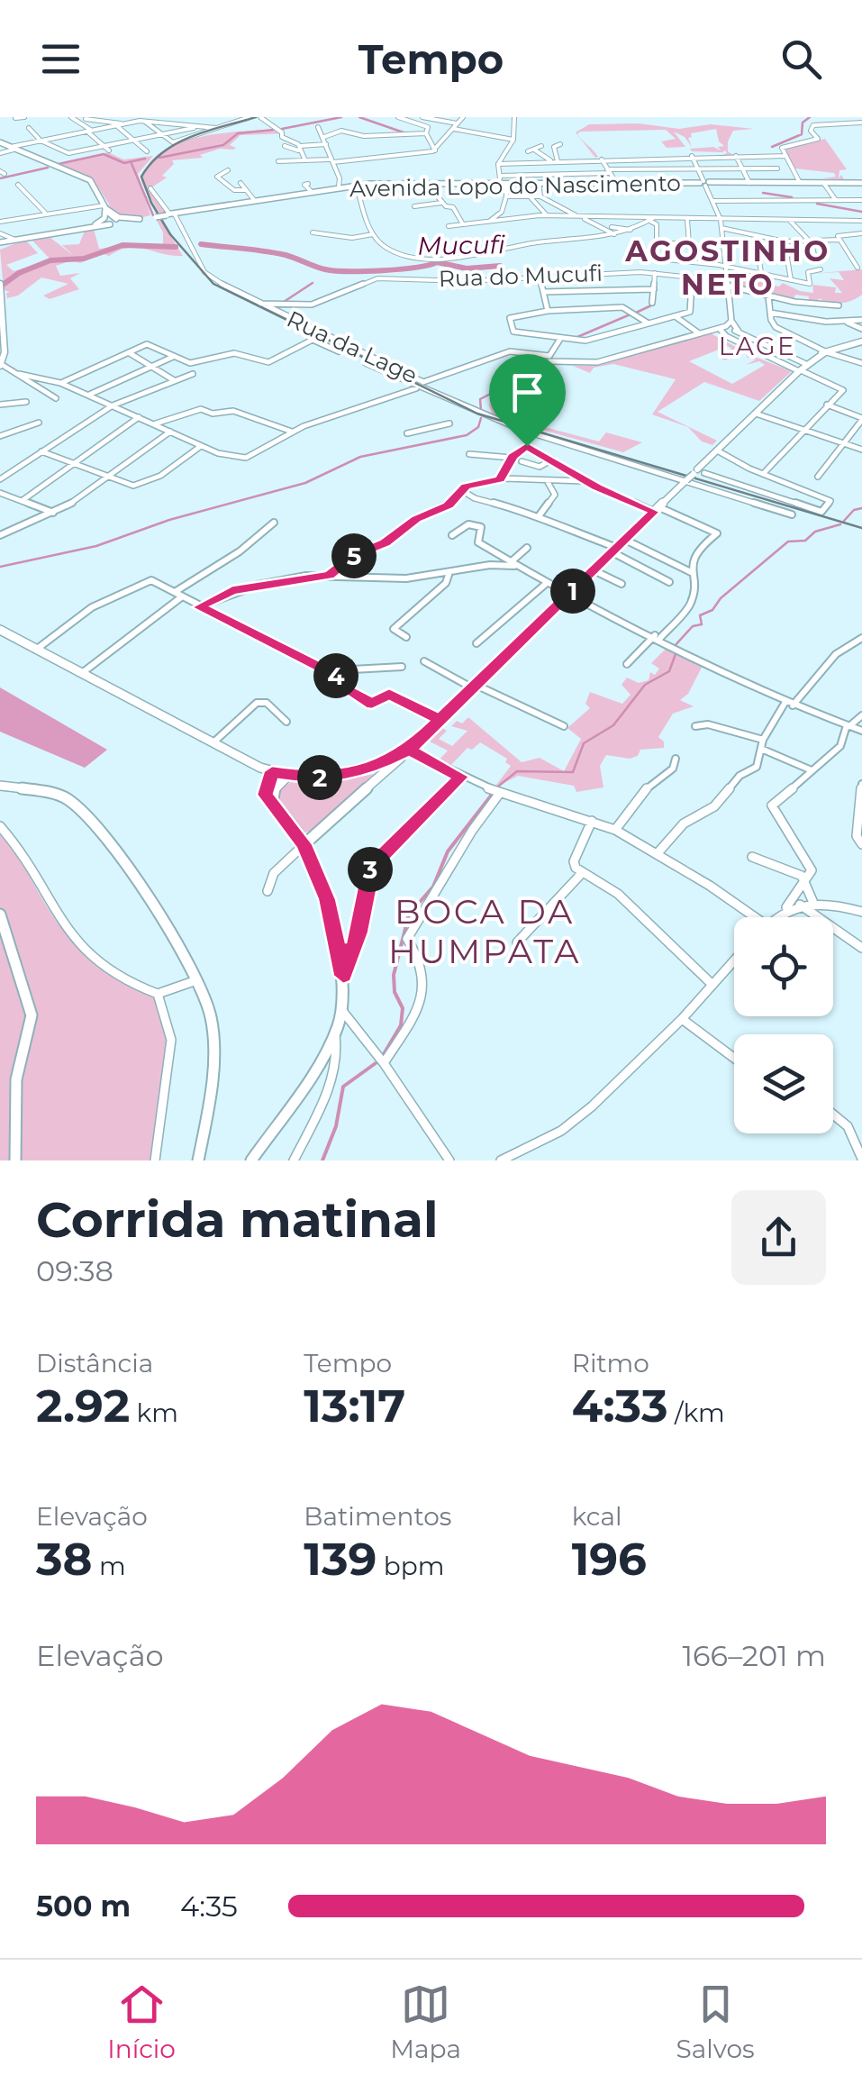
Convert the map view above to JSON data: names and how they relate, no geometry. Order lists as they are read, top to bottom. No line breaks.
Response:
{"streets":{"main road":["Avenida Lopo do Nascimento"],"street":["Rua do Mucufi","Rua da Lage"]},"crossings":[["Avenida Lopo do Nascimento","Rua da Lage"],["Rua do Mucufi","Rua da Lage"]],"districts":["AGOSTINHO NETO","LAGE","BOCA DA HUMPATA"],"water":["Mucufi"],"page":{"header":"Tempo","pins":["5","1","4","2","3"],"heading":["Corrida matinal","09:38"],"stats":[["Distância","2.92 km"],["Tempo","13:17"],["Ritmo","4:33 /km"],["Elevação","38 m"],["Batimentos","139 bpm"],["kcal","196"]],"chart":["Elevação","166–201 m"],"list":[{"name":"500 m","note":"4:35"}],"tabs":["Início","Mapa","Salvos"]}}
